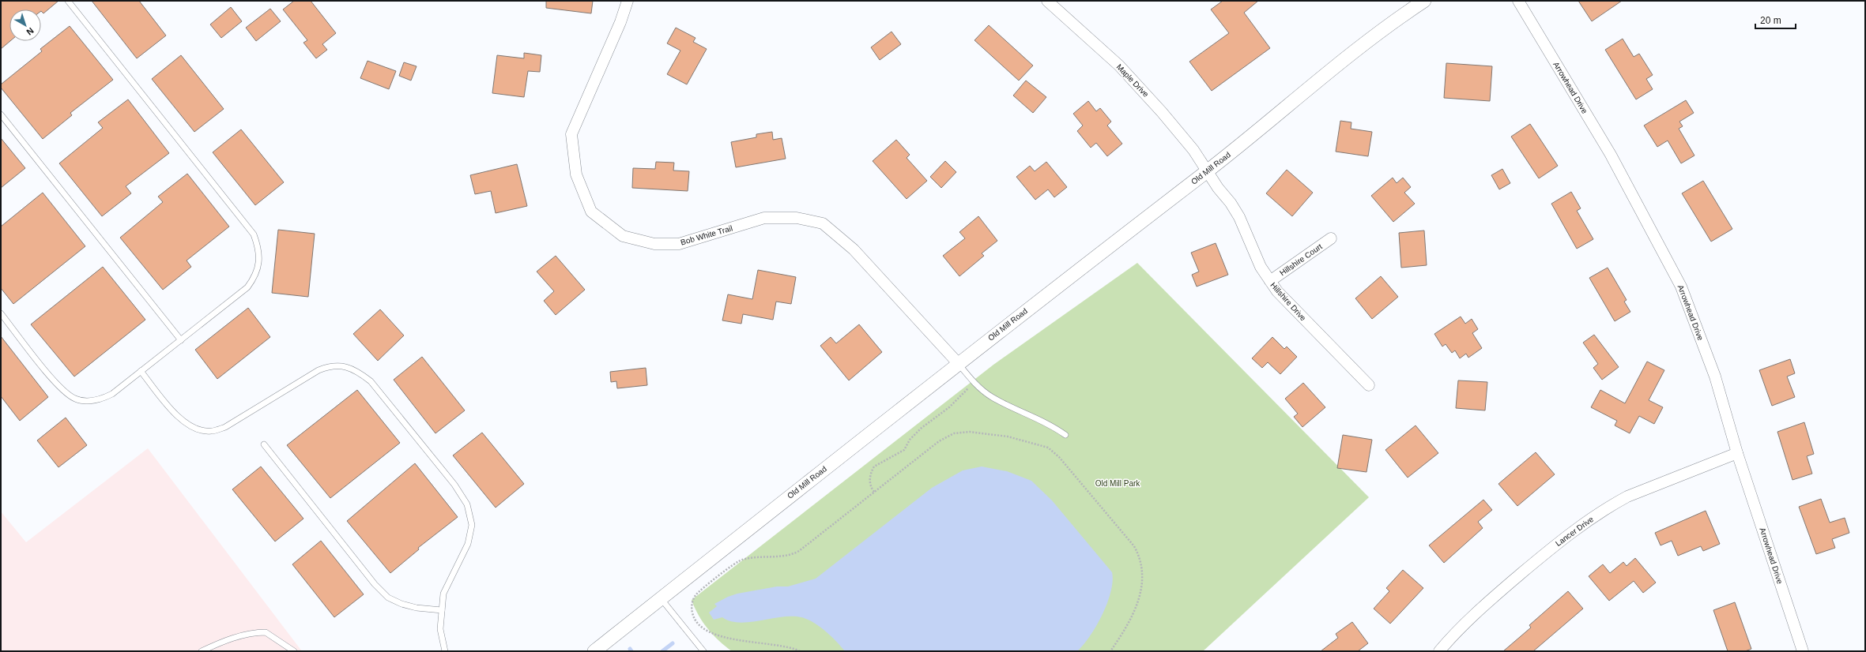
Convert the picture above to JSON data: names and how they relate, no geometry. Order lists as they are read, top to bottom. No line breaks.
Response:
{"streets":{"street":["Maple Drive","Arrowhead Drive","Old Mill Road","Bob White Trail","Hillshire Court","Hillshire Drive","Lancer Drive"]},"crossings":[["Maple Drive","Old Mill Road"],["Maple Drive","Hillshire Drive"],["Arrowhead Drive","Lancer Drive"],["Old Mill Road","Bob White Trail"],["Old Mill Road","Hillshire Drive"],["Hillshire Court","Hillshire Drive"]],"parks":["Old Mill Park"],"scale_bar":"20 m","north":"bottom right"}
